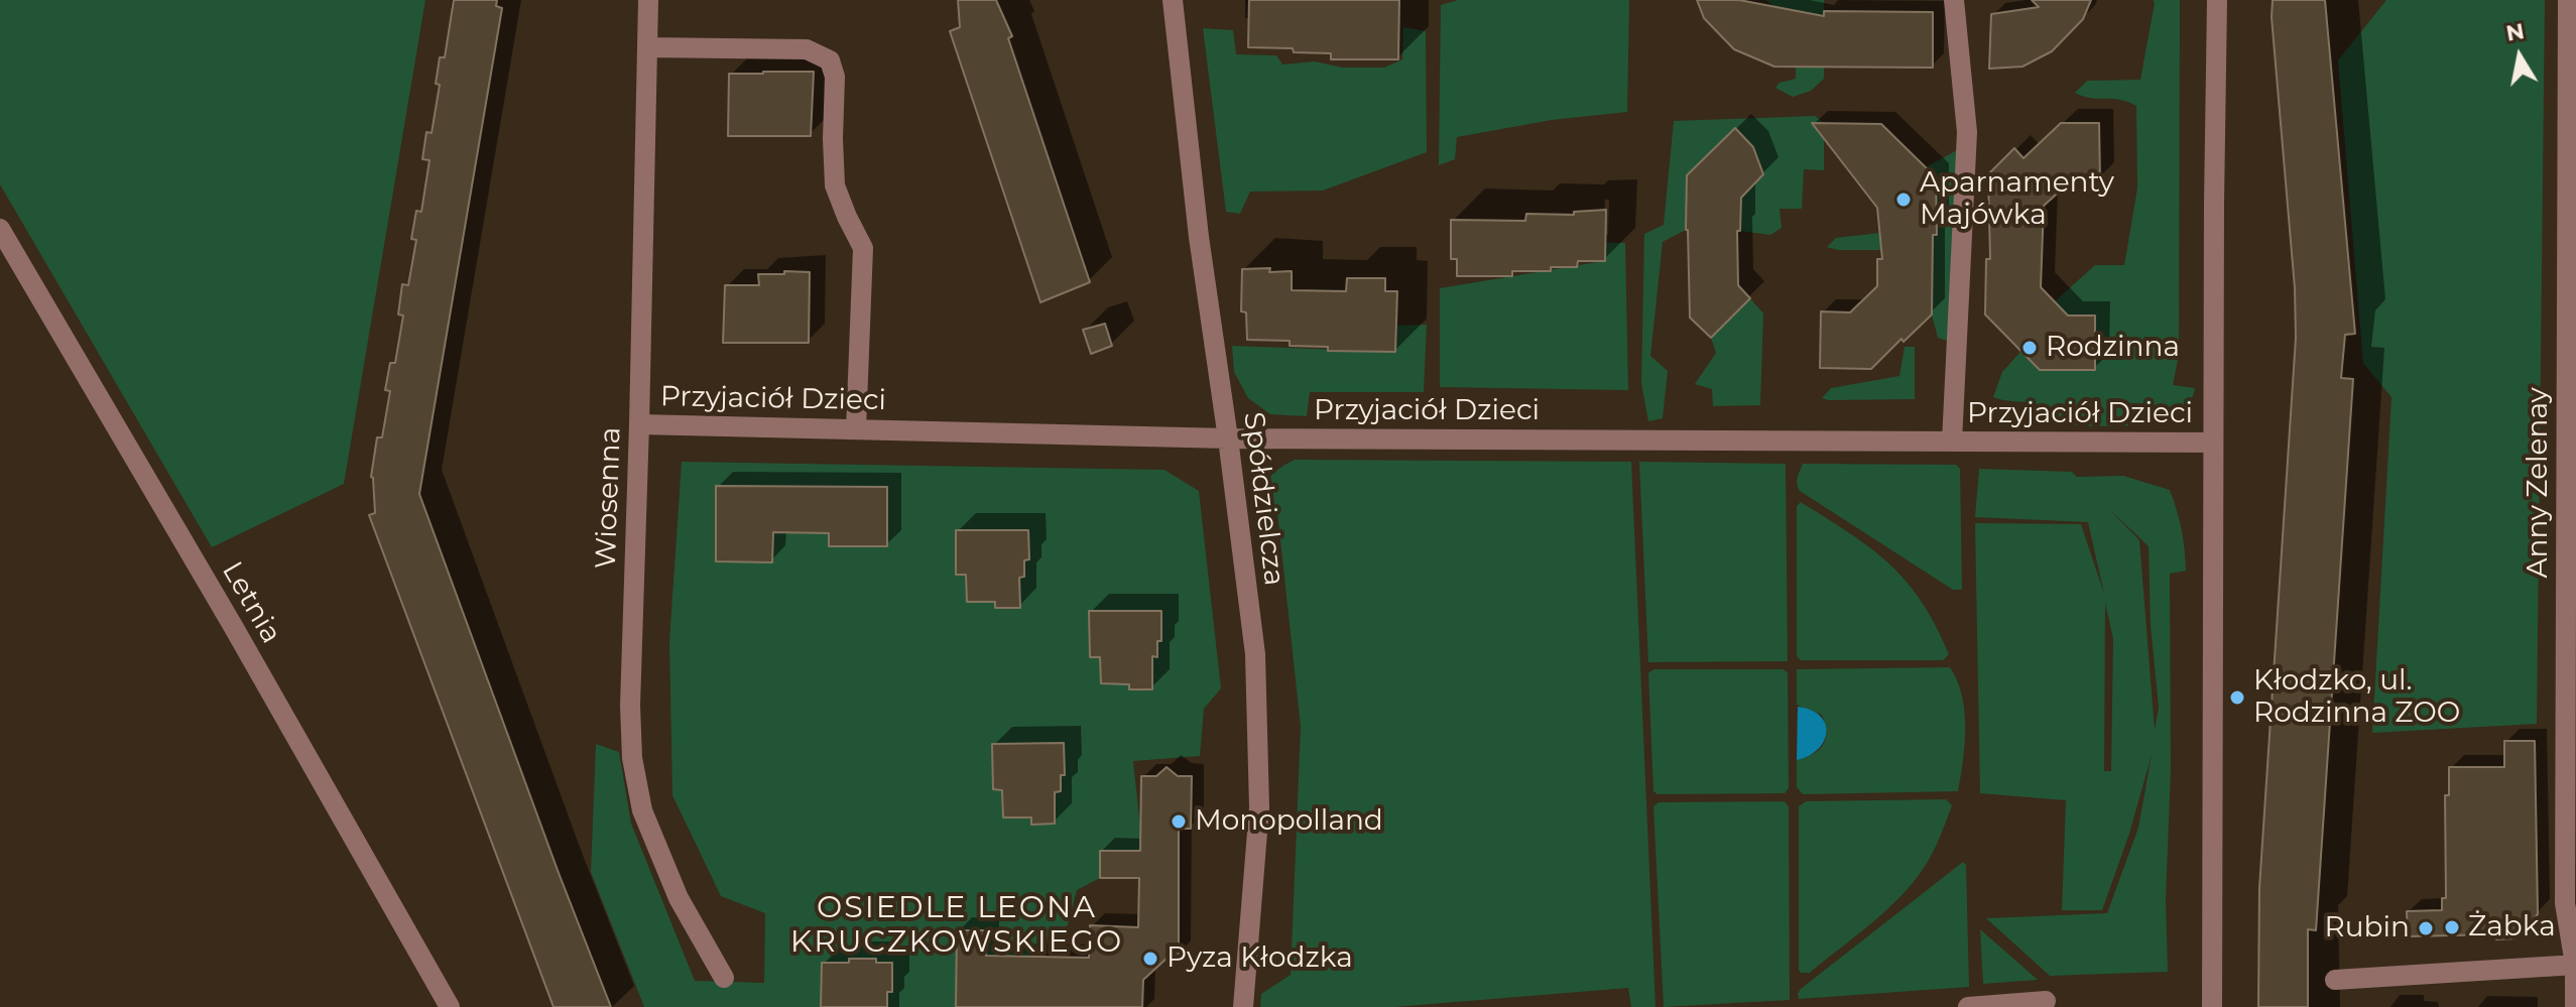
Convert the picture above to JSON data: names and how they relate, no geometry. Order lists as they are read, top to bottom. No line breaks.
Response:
{"streets":{"street":["Przyjaciół Dzieci","Anny Zelenay","Wiosenna","Spółdzielcza","Letnia"]},"crossings":[["Przyjaciół Dzieci","Wiosenna"],["Przyjaciół Dzieci","Spółdzielcza"]],"districts":["OSIEDLE LEONA KRUCZKOWSKIEGO"],"places":["Aparnamenty Majówka","Rodzinna","Kłodzko, ul. Rodzinna ZOO","Monopolland","Żabka","Rubin","Pyza Kłodzka"],"north":"top"}
